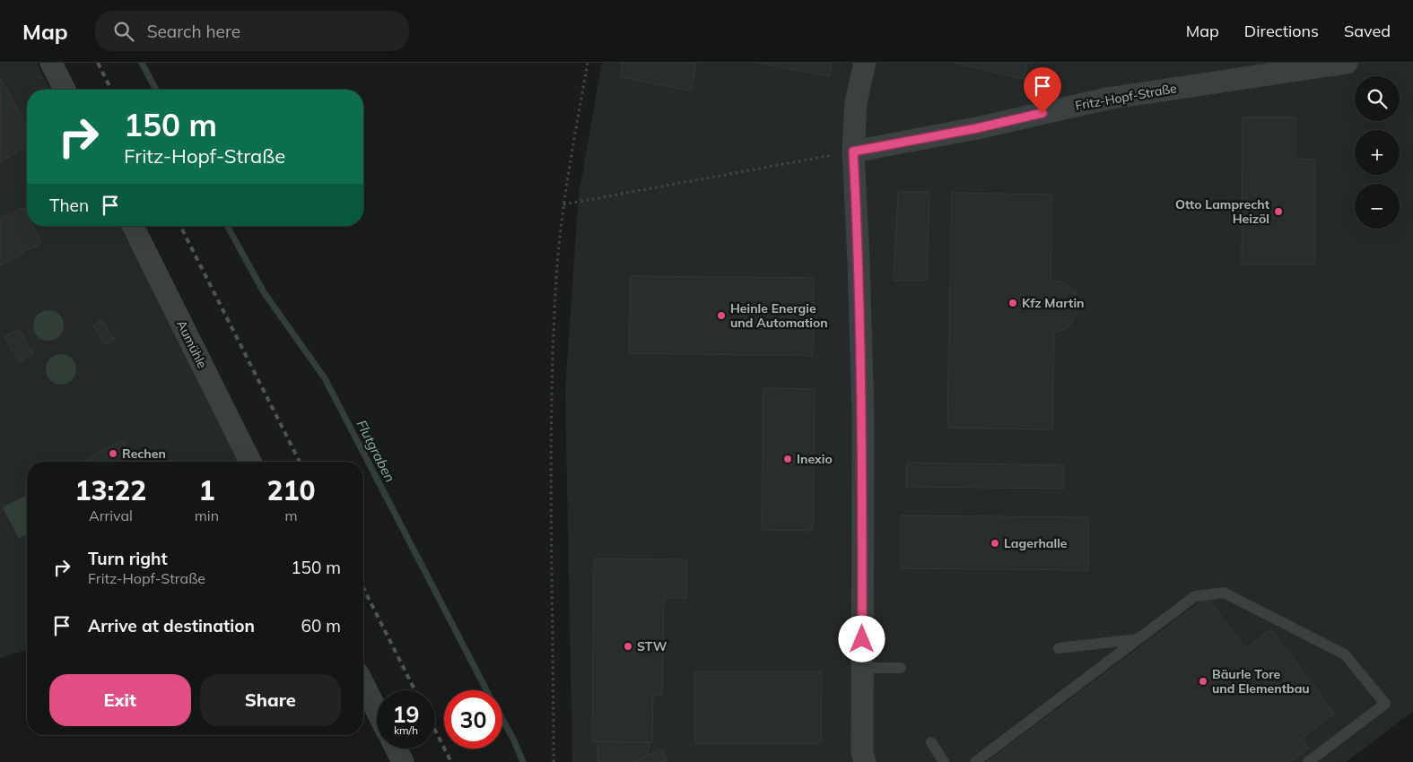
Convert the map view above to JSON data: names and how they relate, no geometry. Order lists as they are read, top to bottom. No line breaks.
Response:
{"streets":{"street":["Fritz-Hopf-Straße","Aumühle"]},"water":["Flutgraben"],"places":["Otto Lamprecht Heizöl","Kfz Martin","Heinle Energie und Automation","Rechen","Inexio","Lagerhalle","STW","Bäurle Tore und Elementbau"],"page":{"header":"Map","search":"Search here","nav":["Map","Directions","Saved"],"map_buttons":["+","−"],"turn":["150 m","Fritz-Hopf-Straße"],"then":"Then","eta":["13:22","Arrival","1","min","210","m"],"list":[{"name":"Turn right","note":"Fritz-Hopf-Straße","value":"150 m"},{"name":"Arrive at destination","value":"60 m"}],"buttons":["Exit","Share"],"speed":"19 km/h","limit":"30"}}
